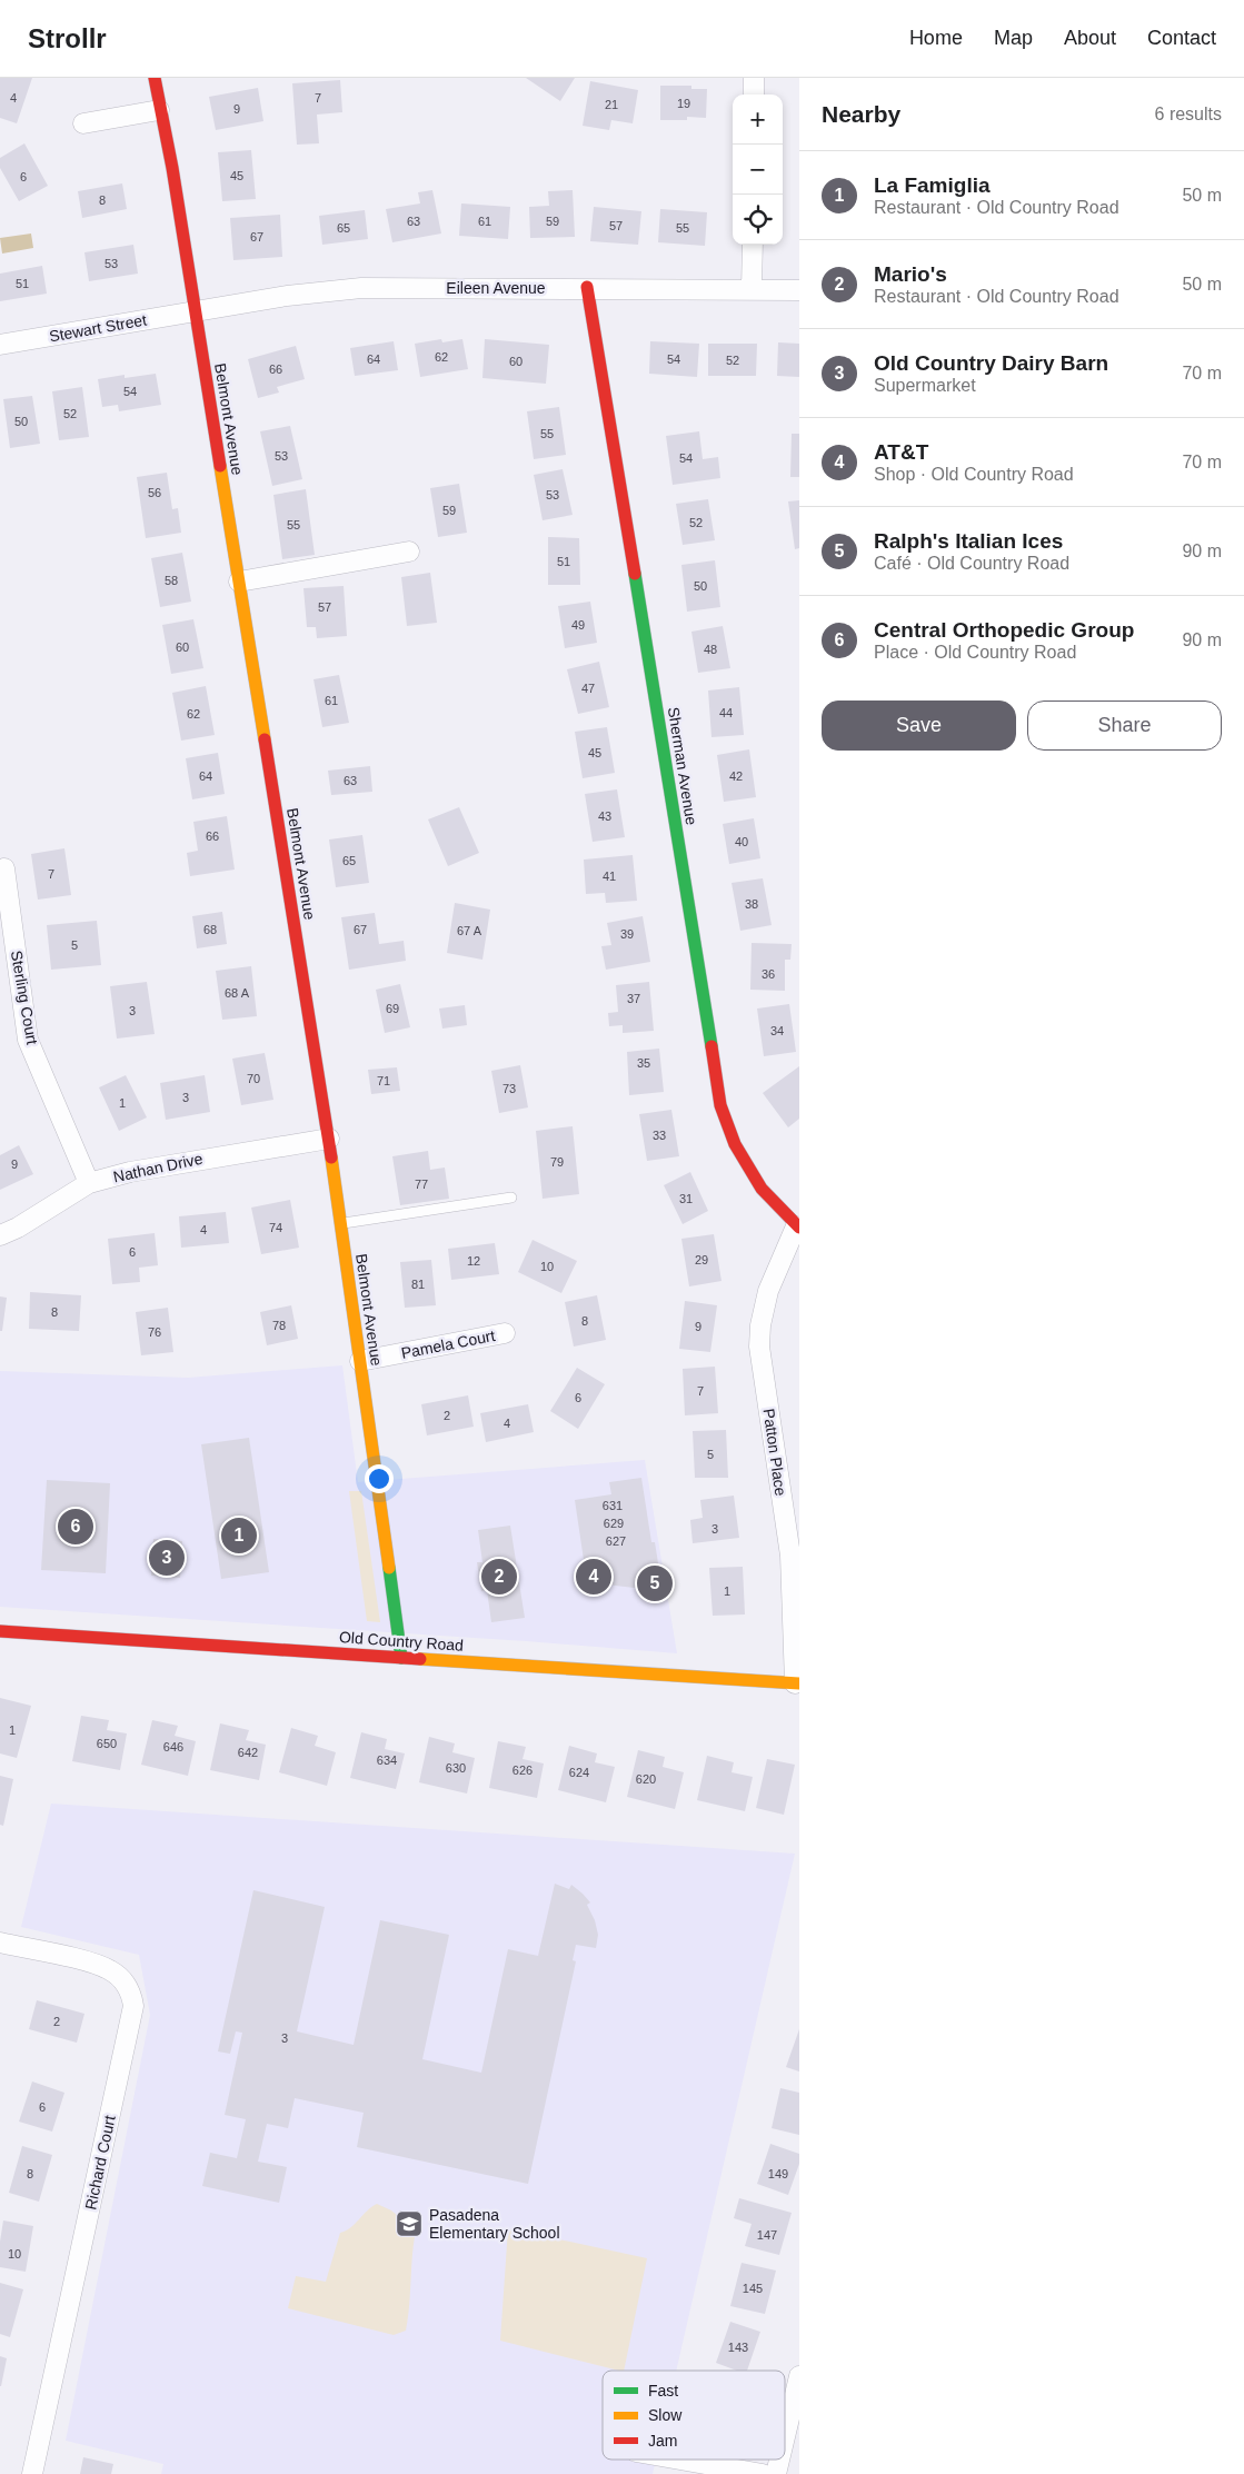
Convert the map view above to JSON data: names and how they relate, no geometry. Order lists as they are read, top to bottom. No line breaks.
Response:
{"streets":{"street":["Eileen Avenue","Stewart Street","Belmont Avenue","Sherman Avenue","Sterling Court","Nathan Drive","Pamela Court","Patton Place","Old Country Road","Richard Court"]},"crossings":[["Eileen Avenue","Stewart Street"],["Eileen Avenue","Belmont Avenue"],["Eileen Avenue","Sherman Avenue"],["Stewart Street","Belmont Avenue"],["Belmont Avenue","Nathan Drive"],["Belmont Avenue","Pamela Court"],["Belmont Avenue","Old Country Road"],["Sherman Avenue","Patton Place"],["Sterling Court","Nathan Drive"],["Patton Place","Old Country Road"]],"places":{"school or university":["Pasadena Elementary School"]},"house_numbers":["4","7","19","21","9","45","6","8","63","61","59","57","65","55","67","53","51","62","64","54","52","60","66","54","52","50","55","53","54","56","53","59","52","55","51","58","50","57","49","60","48","47","61","44","62","45","64","42","63","43","66","40","65","7","41","38","68","67","67 A","39","5","36","68 A","37","69","3","34","35","70","71","73","3","1","33","79","9","77","31","74","4","6","29","12","10","81","8","8","78","9","76","7","6","2","4","5","631","629","3","627","1","1","650","646","642","634","630","626","624","620","2","3","6","8","149","147","10","145","143"],"legend":["Fast","Slow","Jam"],"page":{"header":"Strollr","nav":["Home","Map","About","Contact"],"heading":["Nearby","6 results"],"map_buttons":["+","−"],"list":[{"mark":"1","name":"La Famiglia","note":"Restaurant · Old Country Road","value":"50 m"},{"mark":"2","name":"Mario's","note":"Restaurant · Old Country Road","value":"50 m"},{"mark":"3","name":"Old Country Dairy Barn","note":"Supermarket","value":"70 m"},{"mark":"4","name":"AT&T","note":"Shop · Old Country Road","value":"70 m"},{"mark":"5","name":"Ralph's Italian Ices","note":"Café · Old Country Road","value":"90 m"},{"mark":"6","name":"Central Orthopedic Group","note":"Place · Old Country Road","value":"90 m"}],"buttons":["Save","Share"],"pins":["6","1","3","2","4","5"]}}
